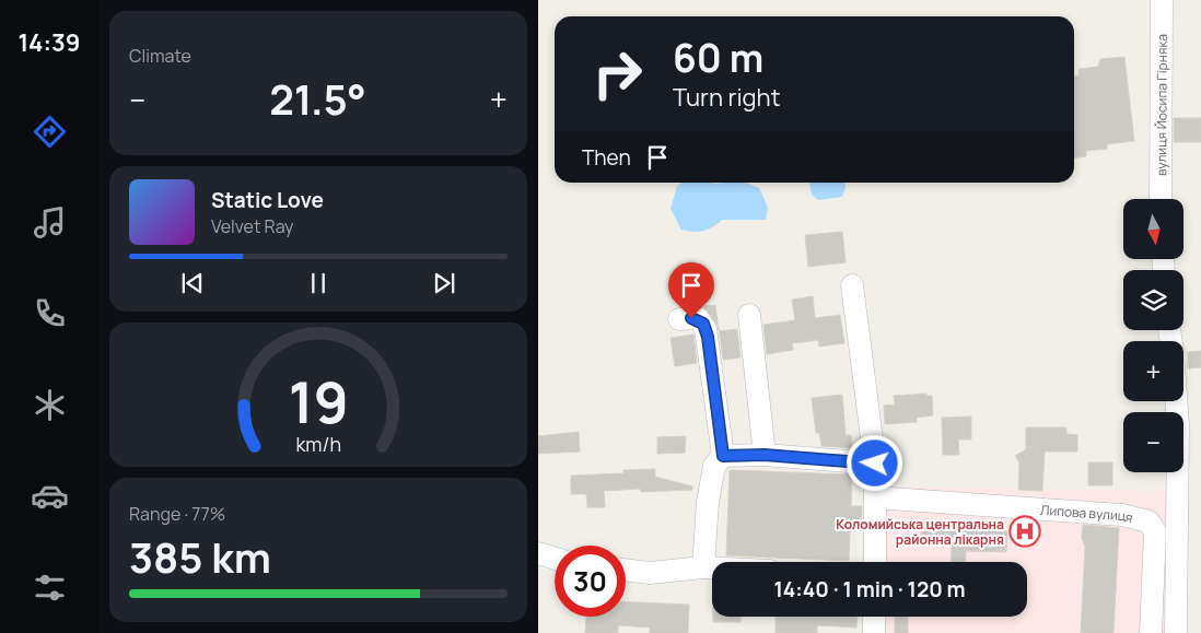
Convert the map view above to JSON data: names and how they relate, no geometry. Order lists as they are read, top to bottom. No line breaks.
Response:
{"streets":{"street":["вулиця Йосипа Гірняка","Липова вулиця"]},"places":{"hospital":["Коломийська центральна районна лікарня"]},"north":"bottom","page":{"tabs":"14:39","tile":["Climate",["Range · 77%","385 km"]],"turn":["60 m","Turn right"],"heat":["−","21.5°","+"],"then":"Then","song":["Static Love","Velvet Ray"],"map_buttons":["+","−"],"limit":"30","trip":"14:40 · 1 min · 120 m","gauge":["19","km/h"]}}
